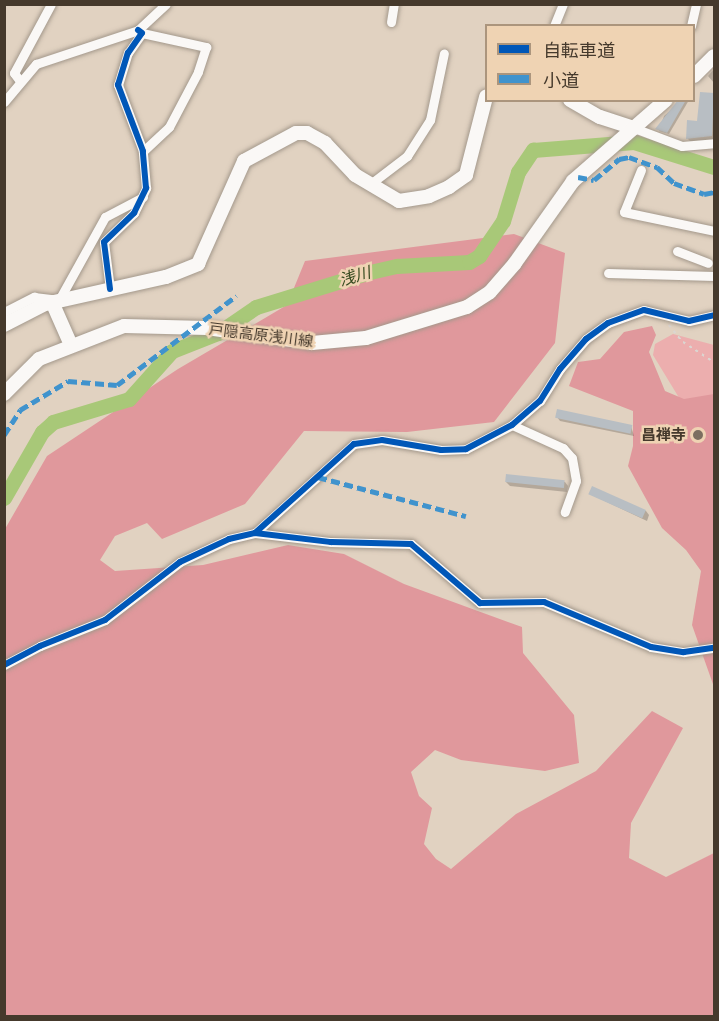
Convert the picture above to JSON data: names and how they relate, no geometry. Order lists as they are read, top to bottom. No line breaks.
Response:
{"streets":{"main road":["戸隠高原浅川線"]},"water":["浅川"],"places":["昌禅寺"],"legend":["自転車道","小道"]}
